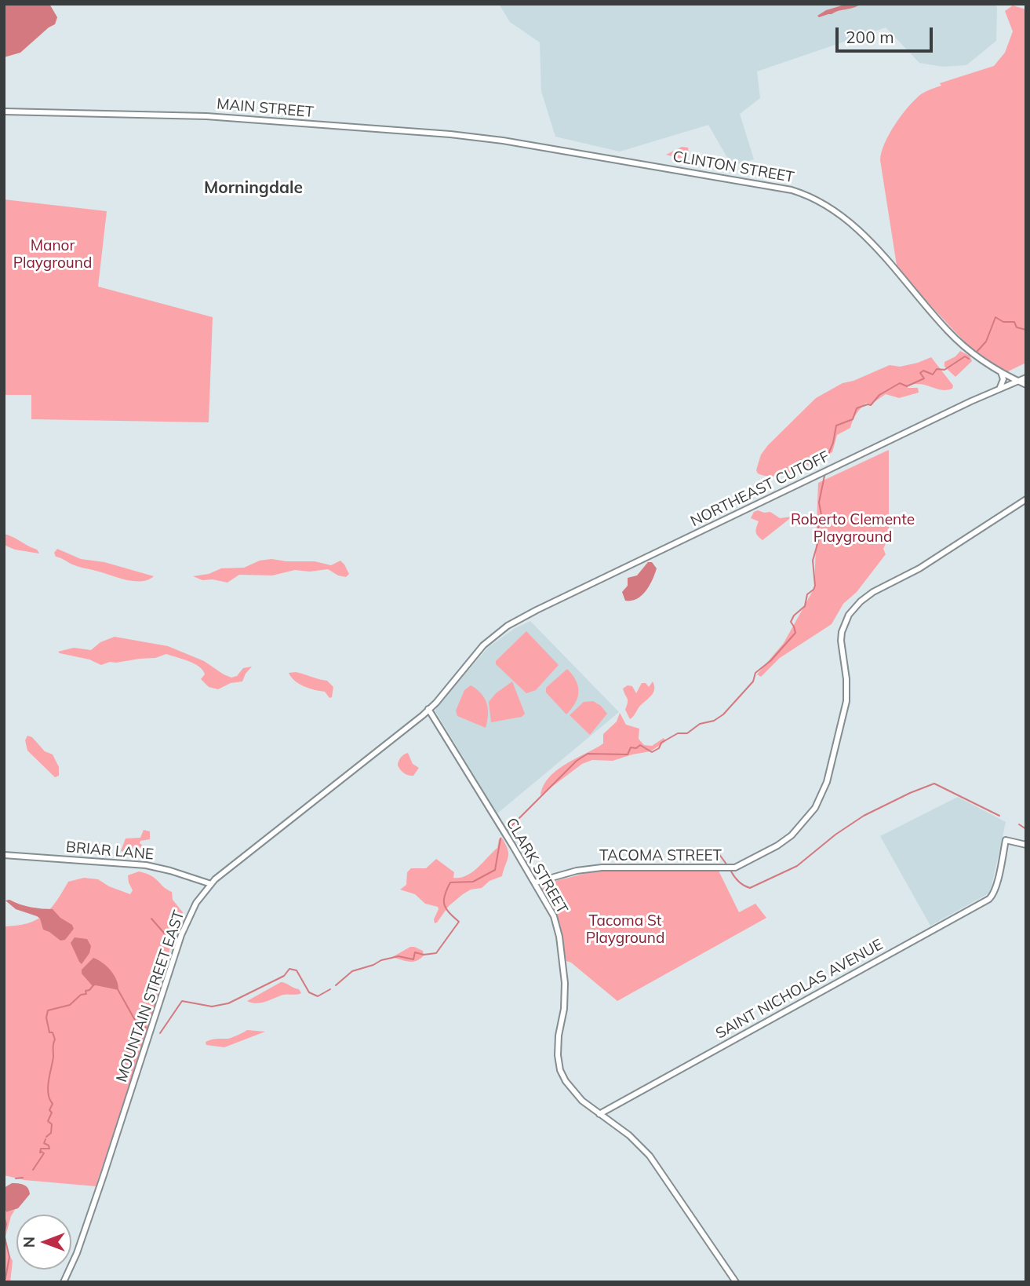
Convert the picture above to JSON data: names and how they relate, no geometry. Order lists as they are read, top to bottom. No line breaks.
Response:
{"streets":{"main road":["MAIN STREET","CLINTON STREET","NORTHEAST CUTOFF","BRIAR LANE","TACOMA STREET","CLARK STREET","SAINT NICHOLAS AVENUE","MOUNTAIN STREET EAST"]},"crossings":[["MAIN STREET","CLINTON STREET"],["CLINTON STREET","NORTHEAST CUTOFF"],["NORTHEAST CUTOFF","MOUNTAIN STREET EAST"],["BRIAR LANE","MOUNTAIN STREET EAST"],["TACOMA STREET","CLARK STREET"],["CLARK STREET","SAINT NICHOLAS AVENUE"],["CLARK STREET","MOUNTAIN STREET EAST"]],"districts":["Morningdale"],"parks":["Manor Playground","Roberto Clemente Playground","Tacoma St Playground"],"scale_bar":"200 m","north":"left"}
